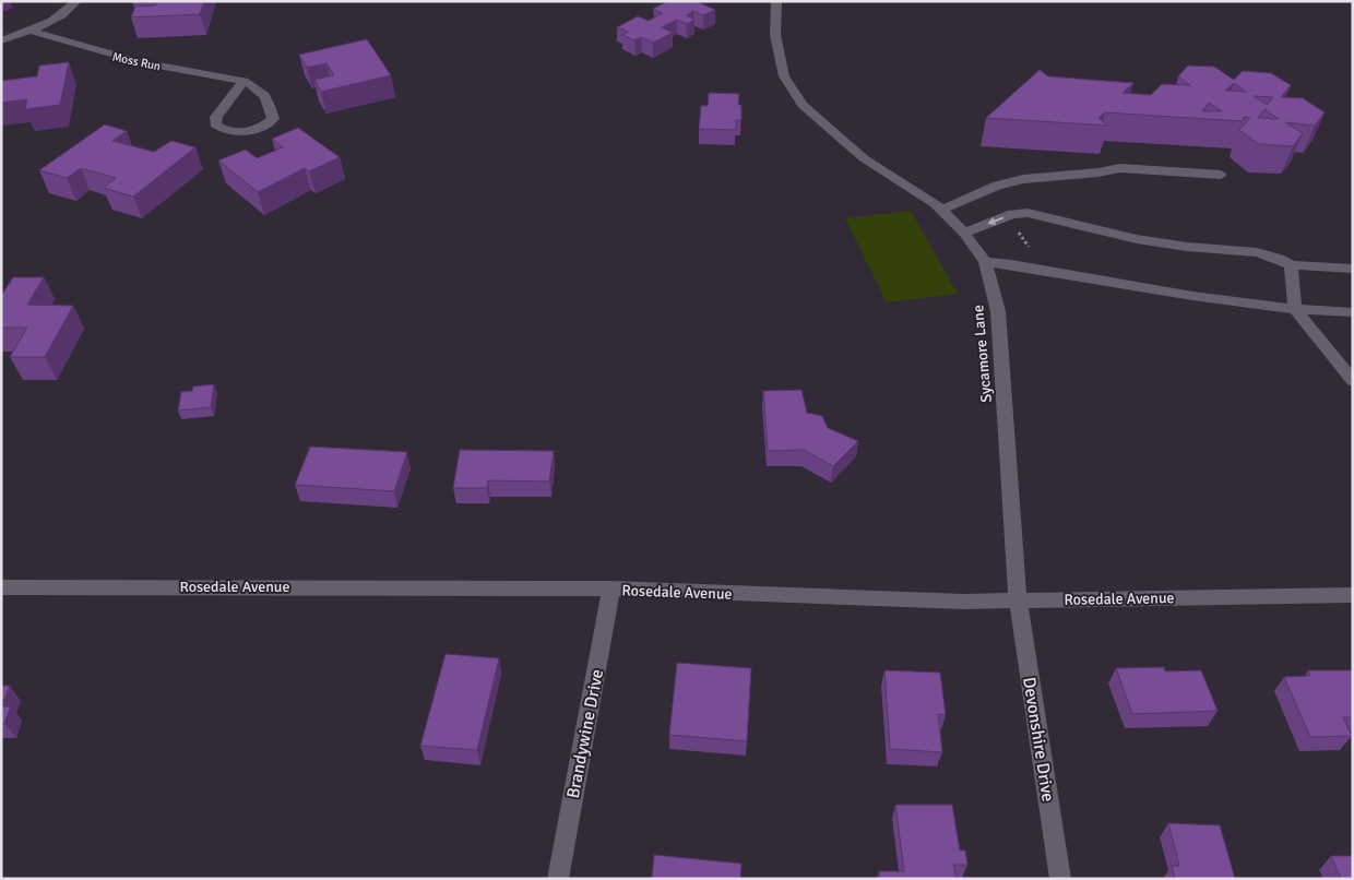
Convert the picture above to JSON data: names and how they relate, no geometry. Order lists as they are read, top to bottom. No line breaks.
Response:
{"streets":{"street":["Moss Run","Sycamore Lane","Rosedale Avenue","Brandywine Drive","Devonshire Drive"]},"crossings":[["Sycamore Lane","Rosedale Avenue"],["Sycamore Lane","Devonshire Drive"],["Rosedale Avenue","Brandywine Drive"],["Rosedale Avenue","Devonshire Drive"]]}
